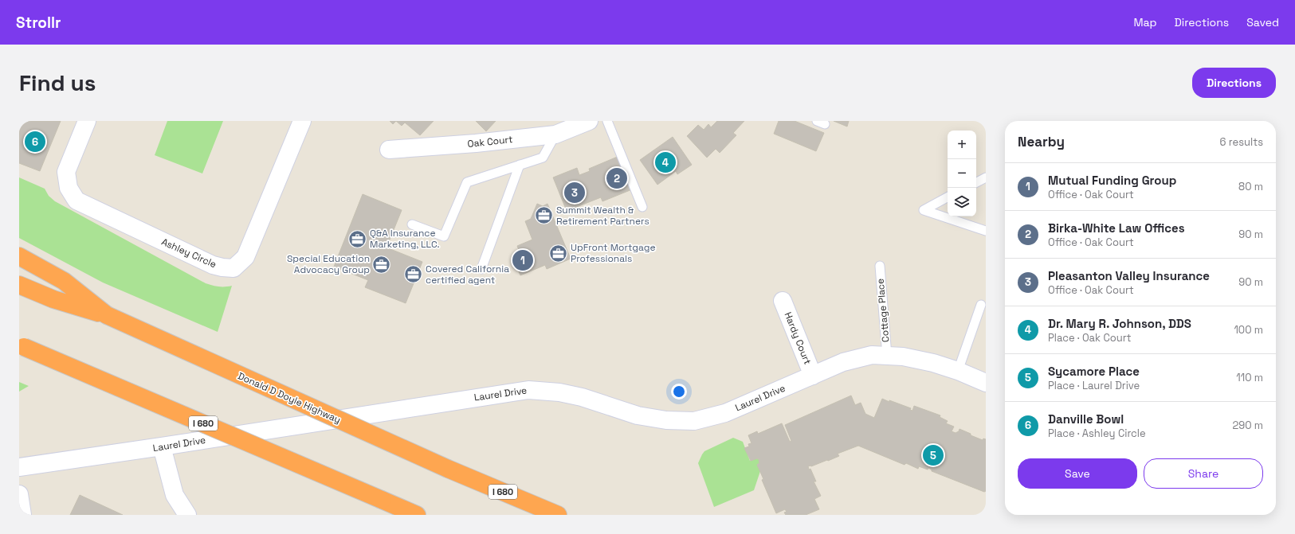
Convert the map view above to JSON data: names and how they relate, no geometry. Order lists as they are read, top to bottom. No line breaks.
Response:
{"streets":{"highway":["Donald D Doyle Highway","I 680"],"street":["Oak Court","Ashley Circle","Hardy Court","Laurel Drive"],"lane":["Cottage Place"]},"crossings":[["Cottage Place","Laurel Drive"],["Hardy Court","Laurel Drive"]],"places":{"office":["Summit Wealth & Retirement Partners","Q&A Insurance Marketing, LLC.","UpFront Mortgage Professionals","Special Education Advocacy Group","Covered California certified agent"]},"page":{"header":"Strollr","nav":["Map","Directions","Saved"],"buttons":["Directions",["Save","Share"]],"title":"Find us","heading":["Nearby","6 results"],"pins":["6","4","2","3","1","5"],"map_buttons":["+","−"],"list":[{"mark":"1","name":"Mutual Funding Group","note":"Office · Oak Court","value":"80 m"},{"mark":"2","name":"Birka-White Law Offices","note":"Office · Oak Court","value":"90 m"},{"mark":"3","name":"Pleasanton Valley Insurance","note":"Office · Oak Court","value":"90 m"},{"mark":"4","name":"Dr. Mary R. Johnson, DDS","note":"Place · Oak Court","value":"100 m"},{"mark":"5","name":"Sycamore Place","note":"Place · Laurel Drive","value":"110 m"},{"mark":"6","name":"Danville Bowl","note":"Place · Ashley Circle","value":"290 m"}]}}
